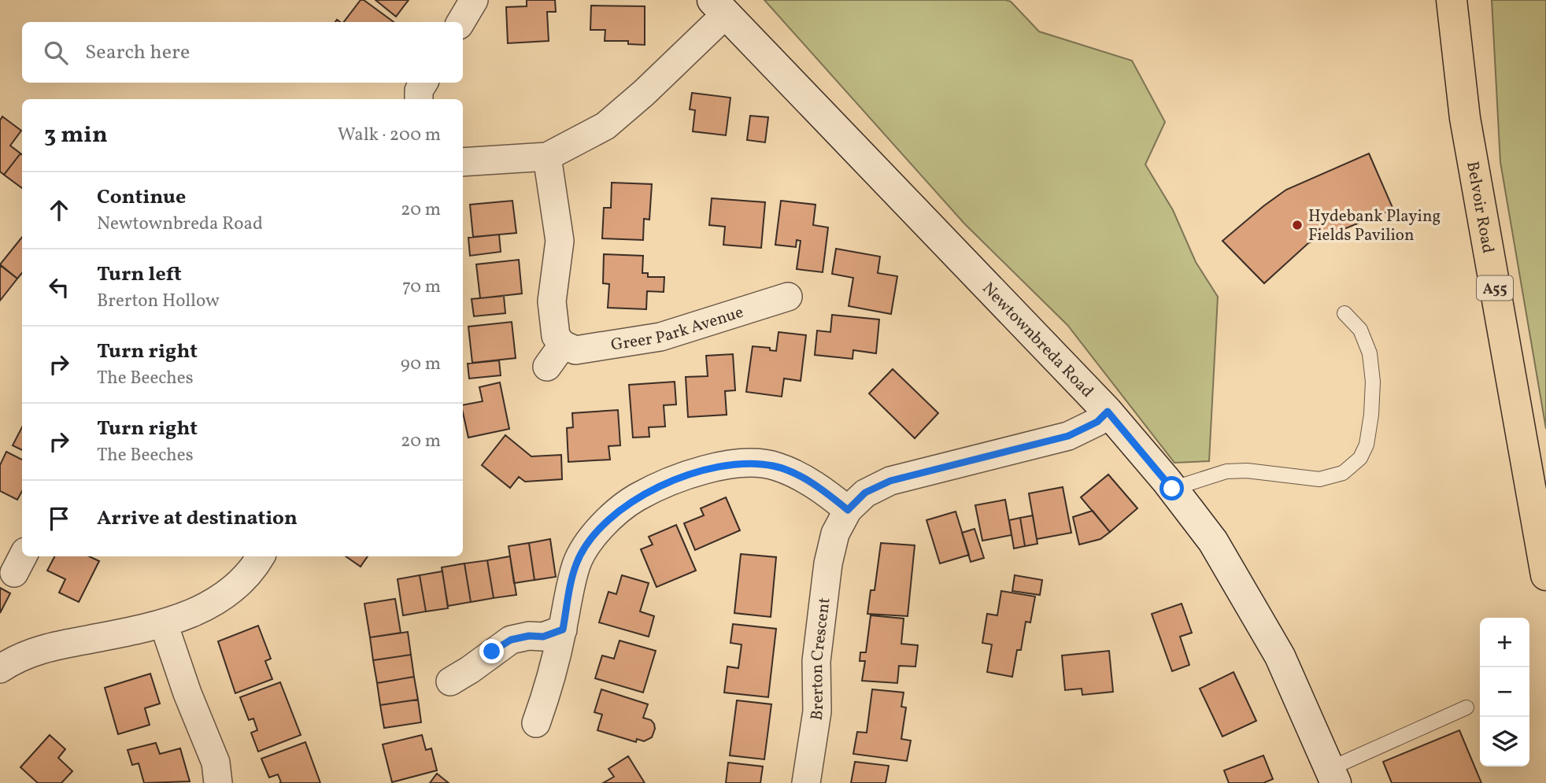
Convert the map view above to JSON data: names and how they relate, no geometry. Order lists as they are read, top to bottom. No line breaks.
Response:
{"streets":{"highway":["Belvoir Road","A55"],"street":["Greer Park Avenue","Newtownbreda Road","Brerton Crescent"]},"places":["Hydebank Playing Fields Pavilion"],"page":{"search":"Search here","heading":["3 min","Walk · 200 m"],"list":[["Continue","Newtownbreda Road","20 m"],["Turn left","Brerton Hollow","70 m"],["Turn right","The Beeches","90 m"],["Turn right","The Beeches","20 m"],"Arrive at destination"],"map_buttons":["+","−"]}}
